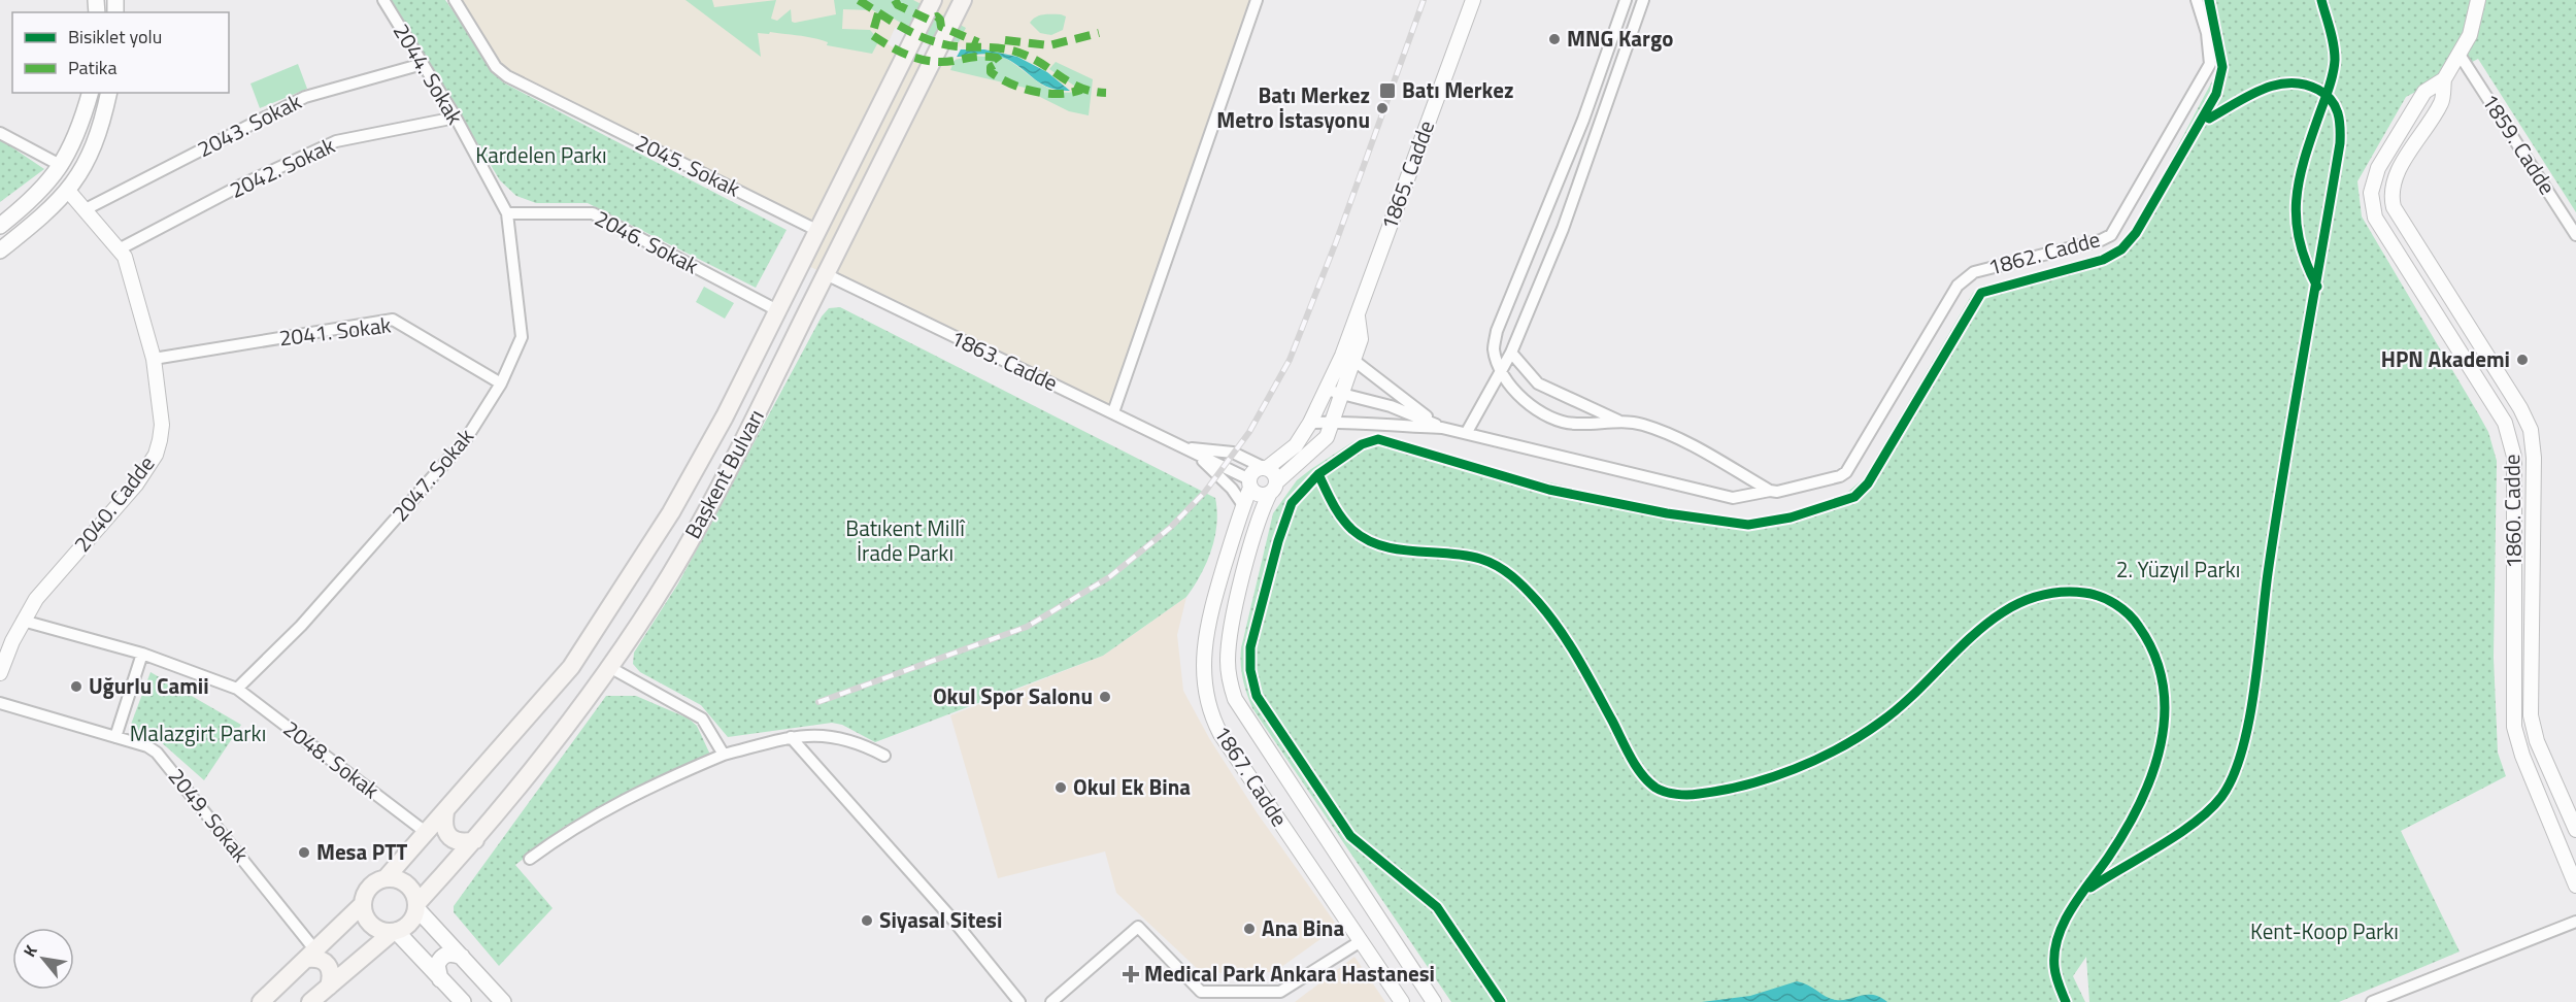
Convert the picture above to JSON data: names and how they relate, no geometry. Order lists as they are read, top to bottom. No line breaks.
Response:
{"streets":{"main road":["Başkent Bulvarı"],"street":["2044. Sokak","2043. Sokak","1859. Cadde","2045. Sokak","2042. Sokak","1865. Cadde","2046. Sokak","1862. Cadde","2041. Sokak","1863. Cadde","2047. Sokak","2040. Cadde","1860. Cadde","2048. Sokak","1867. Cadde","2049. Sokak"]},"crossings":[["2044. Sokak","2043. Sokak"],["2044. Sokak","2042. Sokak"],["2044. Sokak","2046. Sokak"],["2044. Sokak","2047. Sokak"],["2043. Sokak","2040. Cadde"],["1859. Cadde","1860. Cadde"],["2045. Sokak","Başkent Bulvarı"],["2042. Sokak","2040. Cadde"],["1865. Cadde","1867. Cadde"],["2046. Sokak","Başkent Bulvarı"],["2046. Sokak","2047. Sokak"],["2041. Sokak","2047. Sokak"],["2041. Sokak","2040. Cadde"],["1863. Cadde","Başkent Bulvarı"],["Başkent Bulvarı","2048. Sokak"],["2047. Sokak","2048. Sokak"],["2040. Cadde","2048. Sokak"]],"parks":["Kardelen Parkı","Batıkent Millî İrade Parkı","2. Yüzyıl Parkı","Malazgirt Parkı","Kent-Koop Parkı"],"places":{"other":["MNG Kargo","Batı Merkez Metro İstasyonu","HPN Akademi","Uğurlu Camii","Okul Spor Salonu","Okul Ek Bina","Mesa PTT","Siyasal Sitesi","Ana Bina"],"transit":["Batı Merkez"],"health":["Medical Park Ankara Hastanesi"]},"legend":["Bisiklet yolu","Patika"],"north":"top left"}
